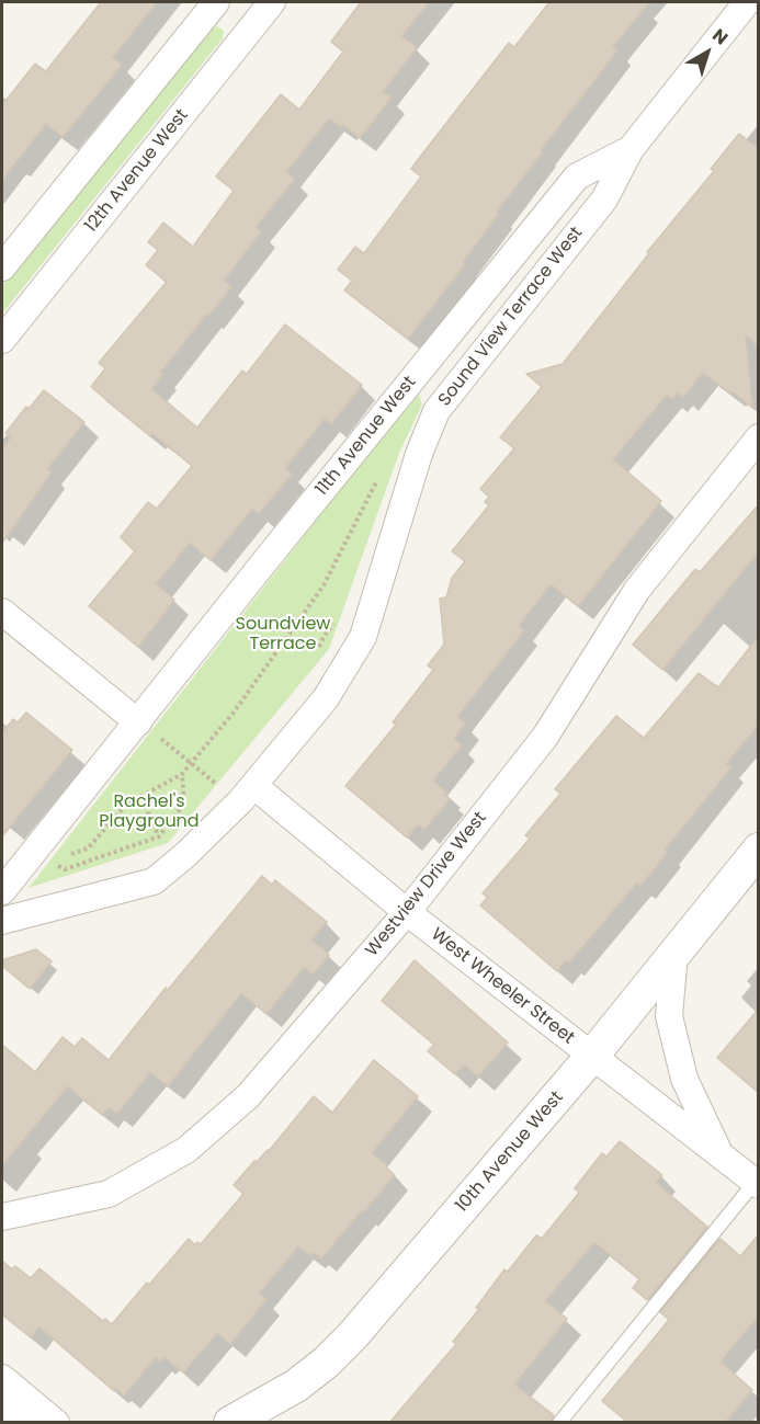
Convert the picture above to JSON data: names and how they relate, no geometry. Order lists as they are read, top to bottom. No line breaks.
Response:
{"streets":{"street":["12th Avenue West","Sound View Terrace West","11th Avenue West","Westview Drive West","West Wheeler Street","10th Avenue West"]},"crossings":[["Sound View Terrace West","11th Avenue West"],["Sound View Terrace West","West Wheeler Street"],["Westview Drive West","West Wheeler Street"],["West Wheeler Street","10th Avenue West"]],"parks":["Soundview Terrace","Rachel's Playground"],"north":"top right"}
